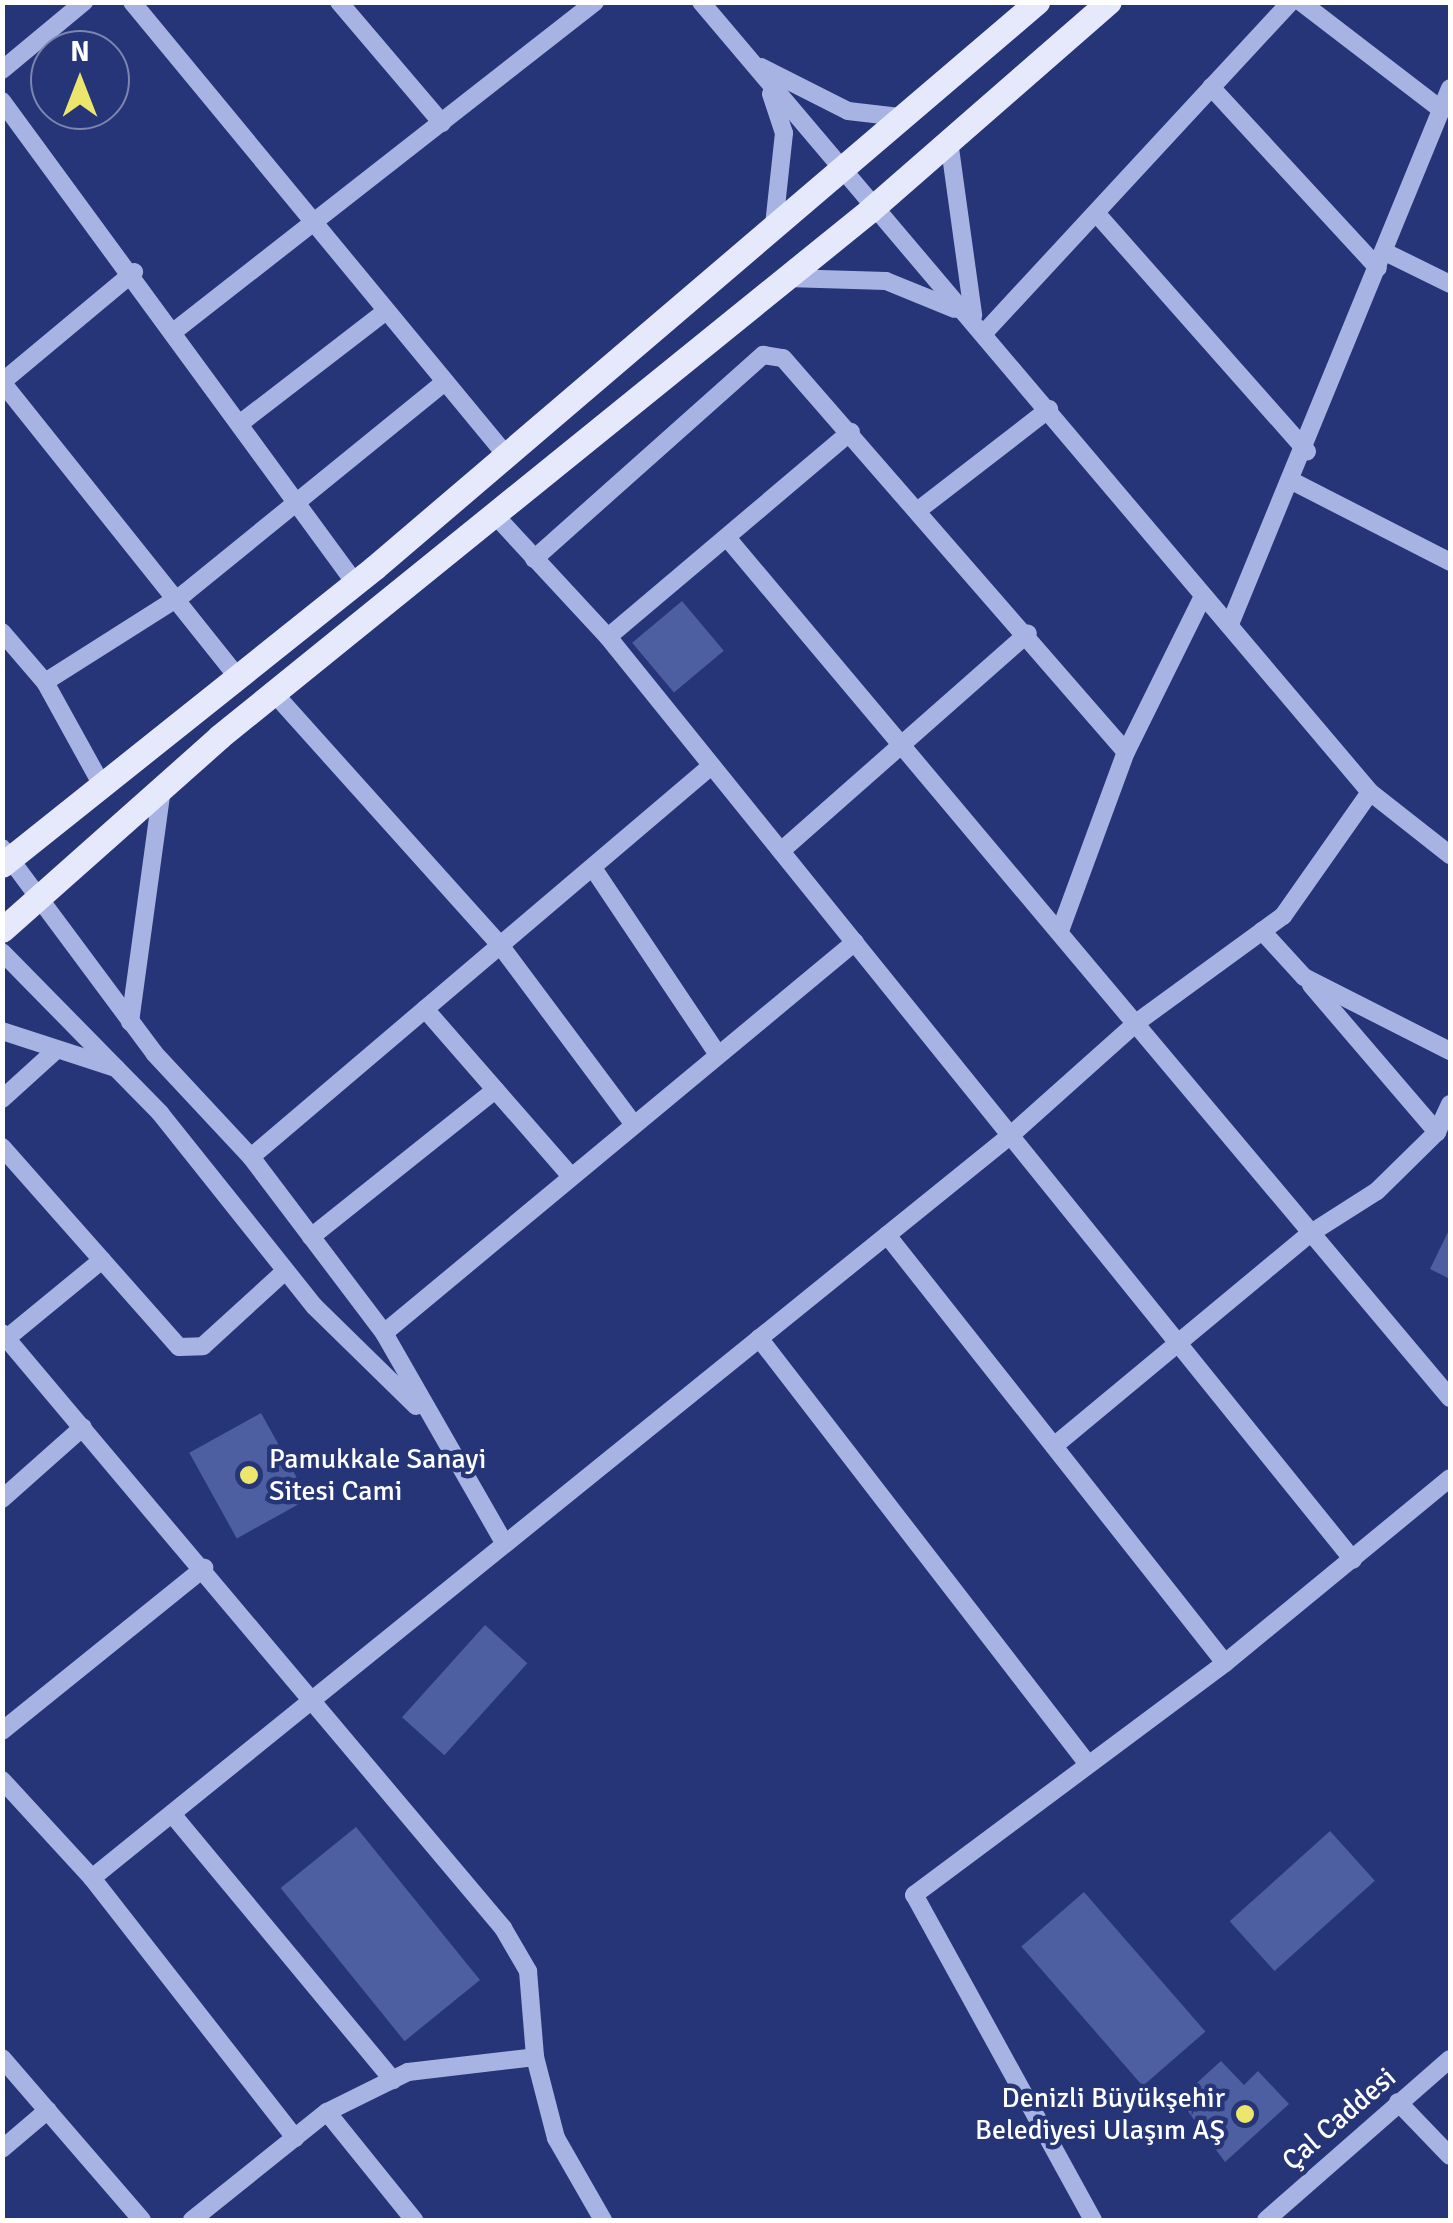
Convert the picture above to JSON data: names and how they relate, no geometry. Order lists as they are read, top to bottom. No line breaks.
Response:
{"streets":{"street":["Çal Caddesi"]},"places":["Pamukkale Sanayi Sitesi Cami","Denizli Büyükşehir Belediyesi Ulaşım AŞ"],"north":"top"}
